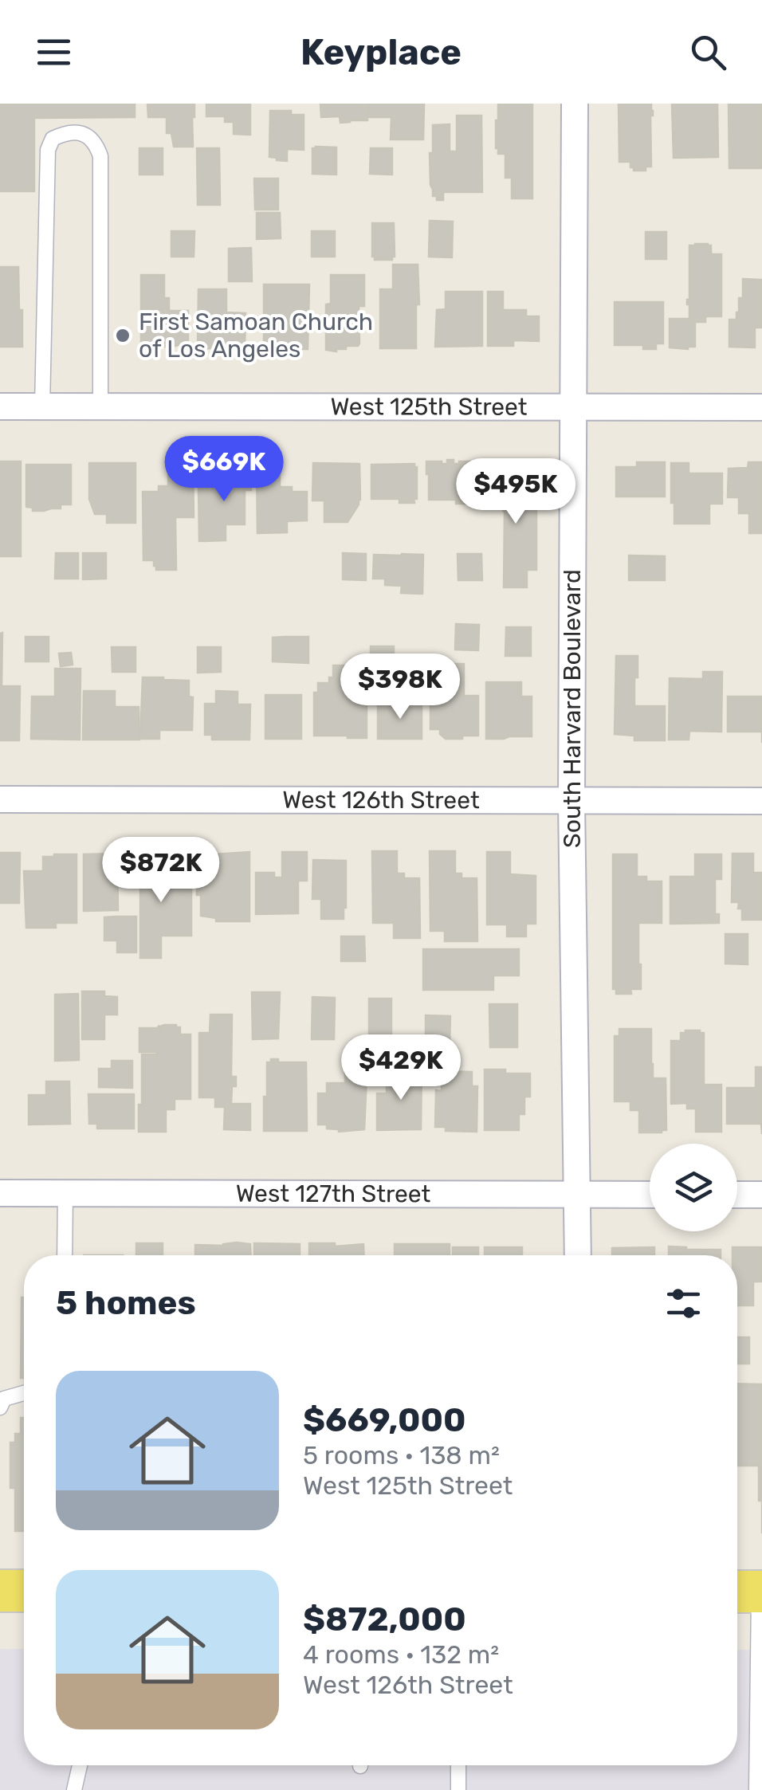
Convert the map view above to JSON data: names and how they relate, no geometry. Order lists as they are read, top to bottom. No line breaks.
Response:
{"streets":{"street":["West 125th Street","South Harvard Boulevard","West 126th Street","West 127th Street"]},"crossings":[["West 125th Street","South Harvard Boulevard"],["South Harvard Boulevard","West 126th Street"],["South Harvard Boulevard","West 127th Street"]],"places":["First Samoan Church of Los Angeles"],"page":{"header":"Keyplace","price":["$669K","$495K","$398K","$872K","$429K"],"heading":"5 homes","list":[{"name":"$669,000","note":"5 rooms · 138 m² · West 125th Street"},{"name":"$872,000","note":"4 rooms · 132 m² · West 126th Street"}]}}
